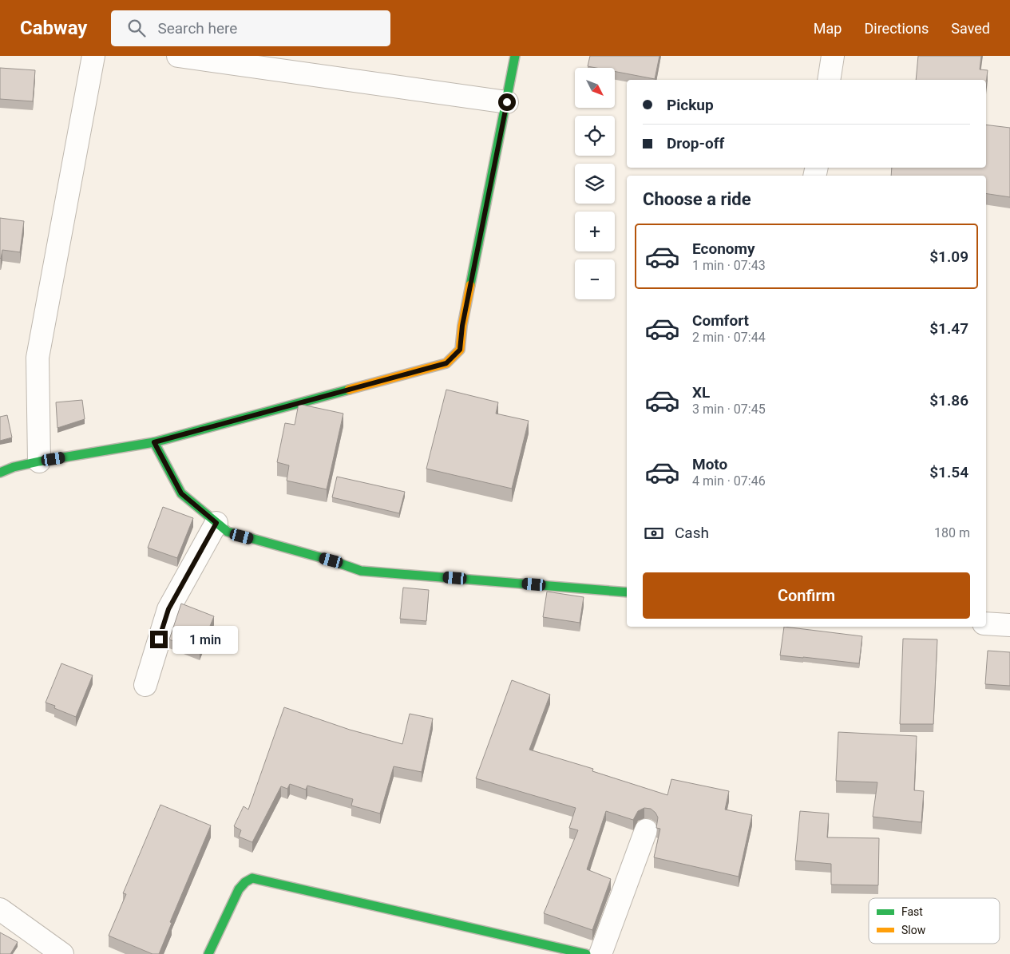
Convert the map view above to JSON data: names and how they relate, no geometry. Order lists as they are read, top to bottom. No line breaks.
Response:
{"legend":["Fast","Slow"],"north":"bottom right","page":{"header":"Cabway","search":"Search here","nav":["Map","Directions","Saved"],"map_buttons":["+","−"],"banner":["Pickup","Drop-off"],"heading":"Choose a ride","list":[{"name":"Economy","note":"1 min · 07:43","value":"$1.09"},{"name":"Comfort","note":"2 min · 07:44","value":"$1.47"},{"name":"XL","note":"3 min · 07:45","value":"$1.86"},{"name":"Moto","note":"4 min · 07:46","value":"$1.54"}],"pay":["Cash","180 m"],"buttons":"Confirm","bubble":"1 min"}}
